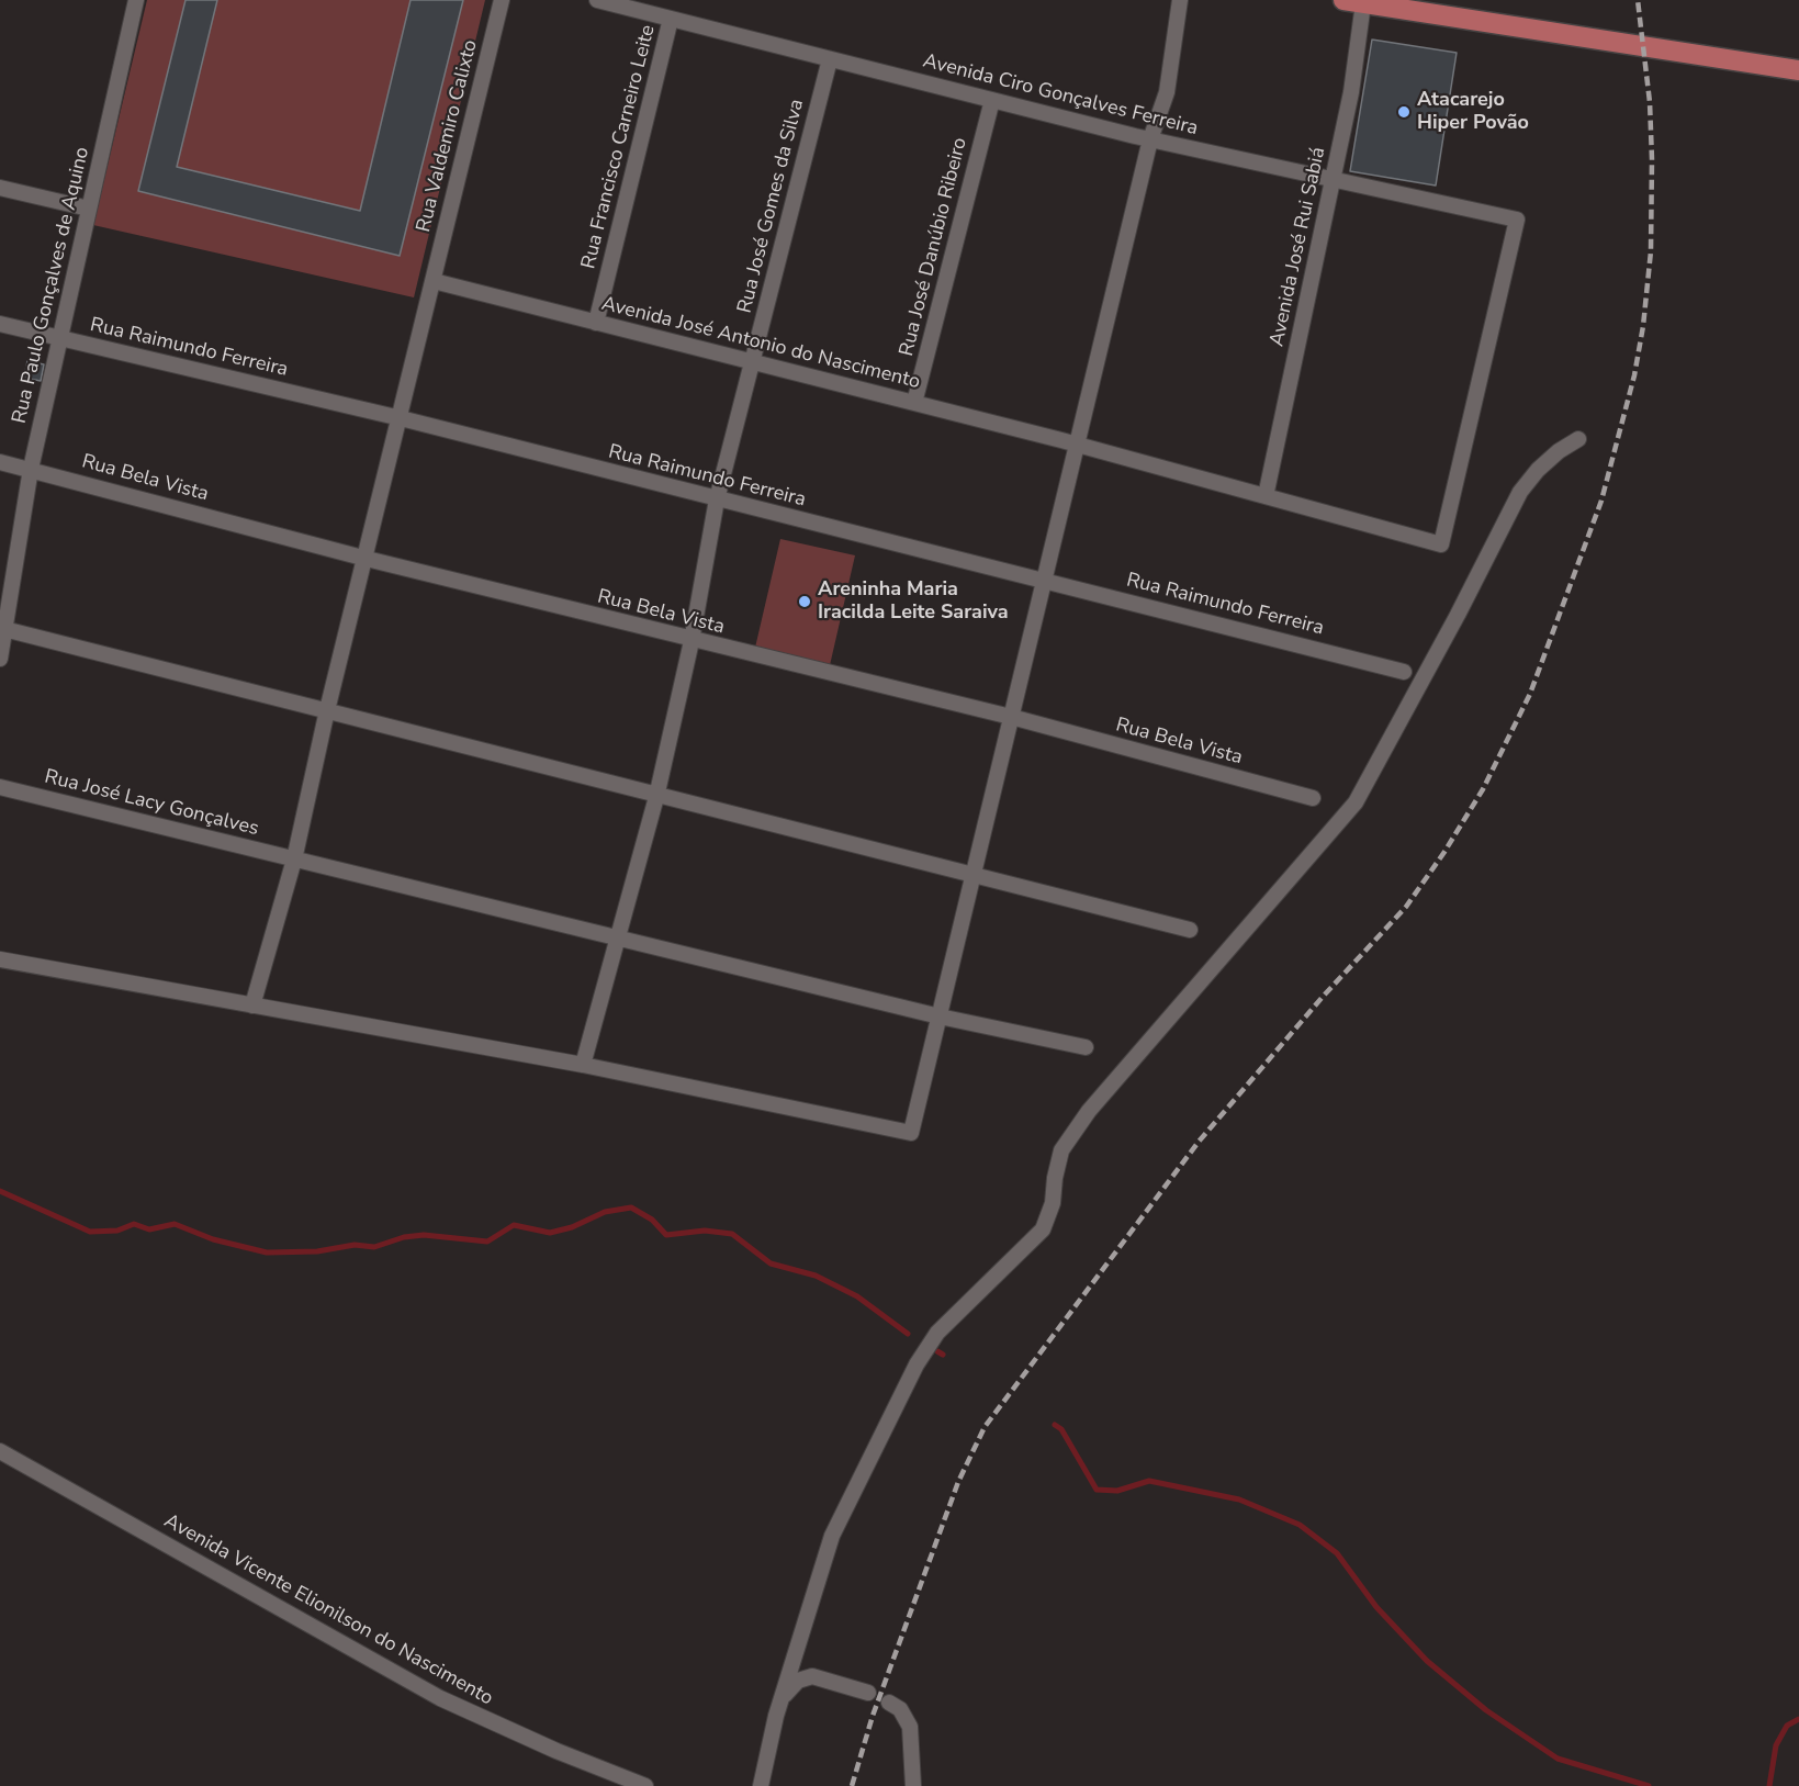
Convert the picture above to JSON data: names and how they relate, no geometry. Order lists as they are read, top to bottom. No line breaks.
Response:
{"streets":{"street":["Avenida Ciro Gonçalves Ferreira","Rua Valdemiro Calixto","Rua Francisco Carneiro Leite","Rua José Gomes da Silva","Rua José Danúbio Ribeiro","Avenida José Rui Sabiá","Rua Paulo Gonçalves de Aquino","Avenida José Antonio do Nascimento","Rua Raimundo Ferreira","Rua Bela Vista","Rua José Lacy Gonçalves","Avenida Vicente Elionilson do Nascimento"]},"crossings":[["Avenida Ciro Gonçalves Ferreira","Rua Francisco Carneiro Leite"],["Avenida Ciro Gonçalves Ferreira","Rua José Gomes da Silva"],["Avenida Ciro Gonçalves Ferreira","Rua José Danúbio Ribeiro"],["Avenida Ciro Gonçalves Ferreira","Avenida José Rui Sabiá"],["Avenida Ciro Gonçalves Ferreira","Avenida José Antonio do Nascimento"],["Rua Valdemiro Calixto","Avenida José Antonio do Nascimento"],["Rua Valdemiro Calixto","Rua Raimundo Ferreira"],["Rua Valdemiro Calixto","Rua Bela Vista"],["Rua Valdemiro Calixto","Rua José Lacy Gonçalves"],["Rua Francisco Carneiro Leite","Avenida José Antonio do Nascimento"],["Rua José Gomes da Silva","Avenida José Antonio do Nascimento"],["Rua José Gomes da Silva","Rua Raimundo Ferreira"],["Rua José Gomes da Silva","Rua Bela Vista"],["Rua José Gomes da Silva","Rua José Lacy Gonçalves"],["Rua José Danúbio Ribeiro","Avenida José Antonio do Nascimento"],["Avenida José Rui Sabiá","Avenida José Antonio do Nascimento"],["Rua Paulo Gonçalves de Aquino","Rua Raimundo Ferreira"],["Rua Paulo Gonçalves de Aquino","Rua Bela Vista"]],"places":["Atacarejo Hiper Povão","Areninha Maria Iracilda Leite Saraiva"]}
